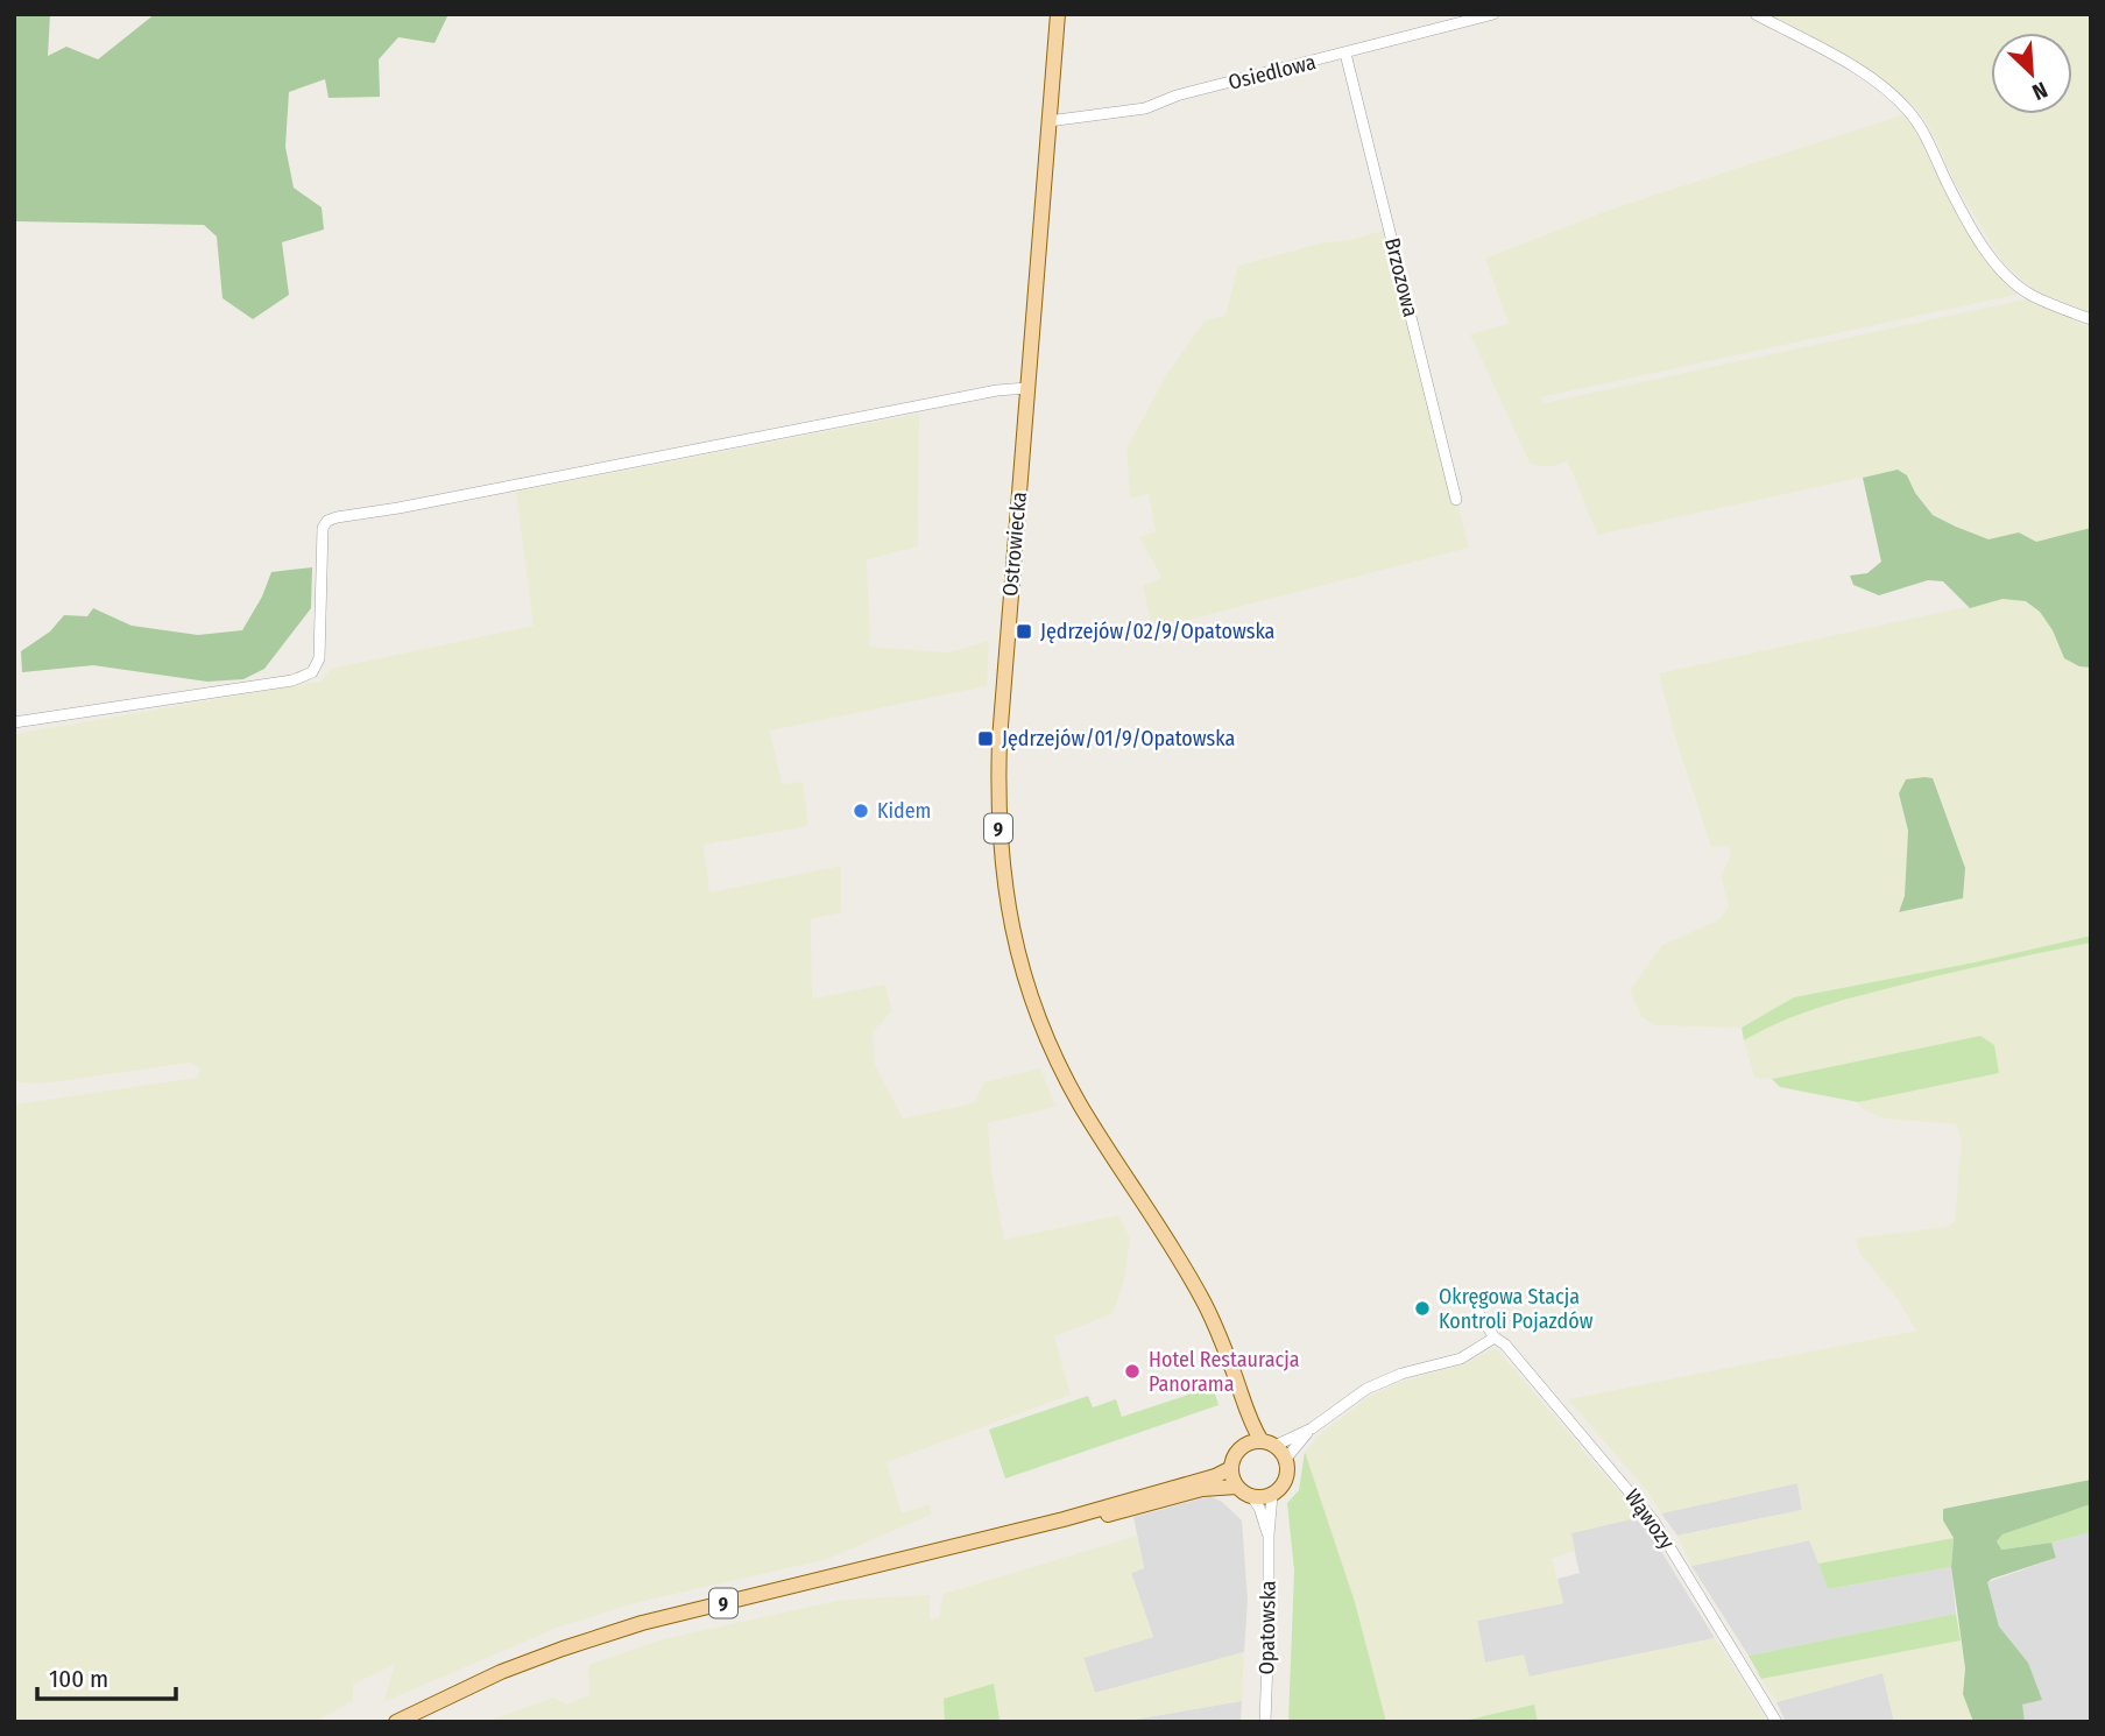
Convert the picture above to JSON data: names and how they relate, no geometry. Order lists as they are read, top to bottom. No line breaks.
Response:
{"streets":{"main road":["Ostrowiecka","9"],"street":["Osiedlowa","Brzozowa","Wąwozy","Opatowska"]},"crossings":[["Osiedlowa","Brzozowa"],["Osiedlowa","Ostrowiecka"],["Ostrowiecka","9"],["9","Opatowska"]],"places":{"transit":["Jędrzejów/02/9/Opatowska","Jędrzejów/01/9/Opatowska"],"other":["Kidem","Okręgowa Stacja Kontroli Pojazdów","Hotel Restauracja Panorama"]},"scale_bar":"100 m","north":"bottom right"}
